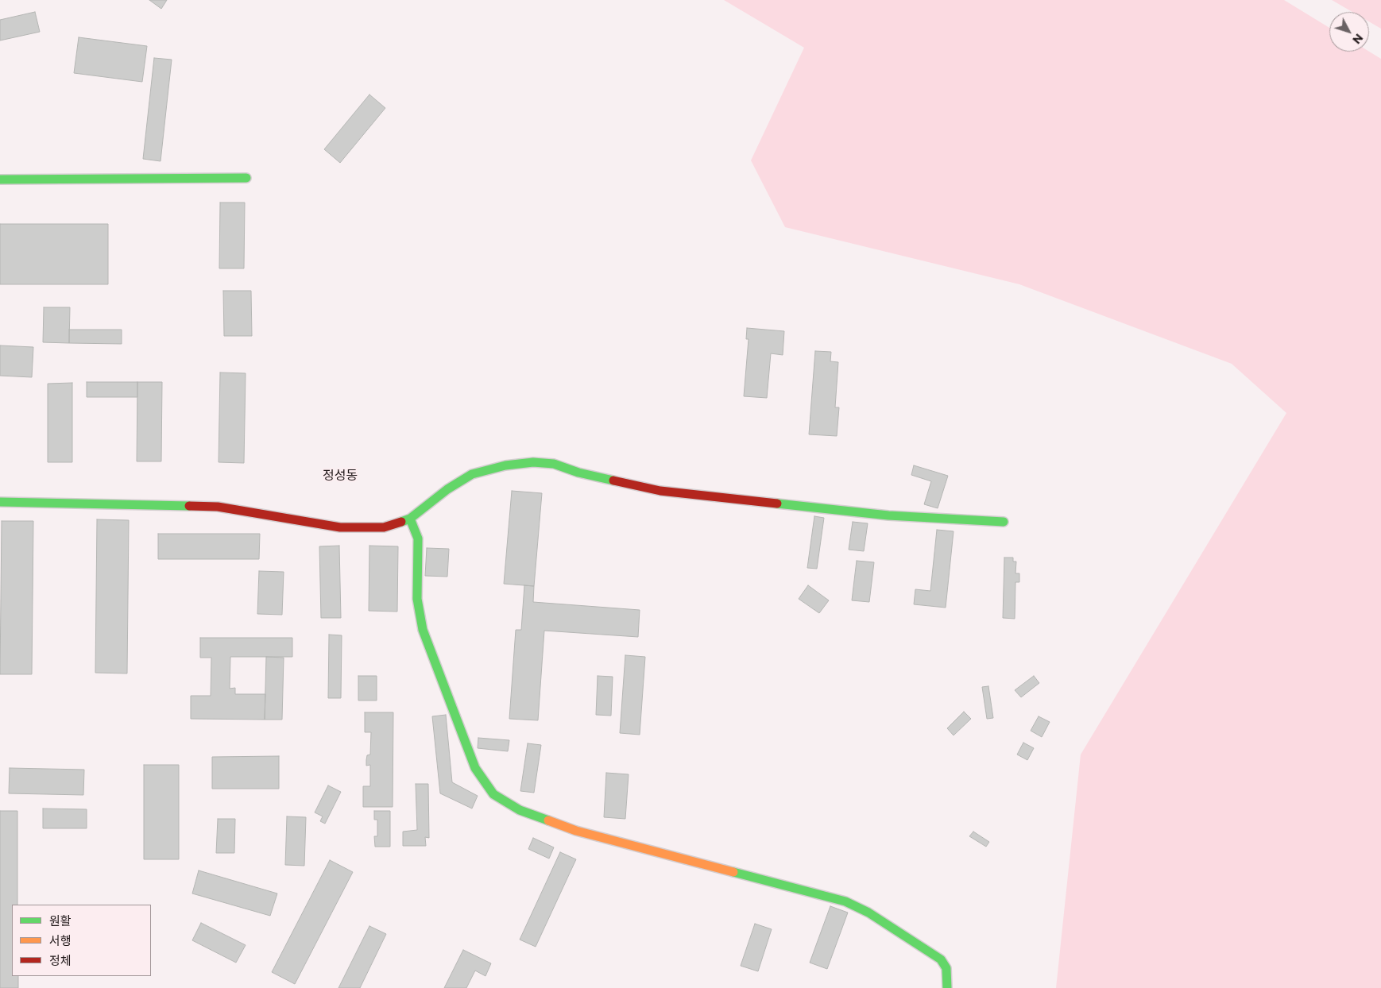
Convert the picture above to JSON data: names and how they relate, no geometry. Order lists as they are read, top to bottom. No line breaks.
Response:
{"districts":["정성동"],"legend":["원활","서행","정체"],"north":"bottom right"}
